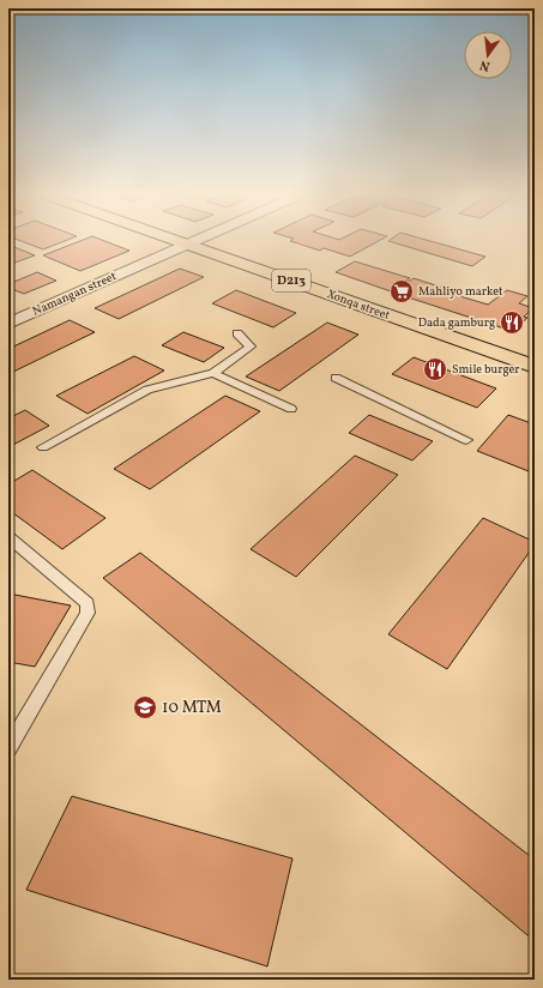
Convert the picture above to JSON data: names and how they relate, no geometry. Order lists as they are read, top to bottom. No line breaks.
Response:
{"streets":{"main road":["D213","Xonqa street"],"street":["Namangan street"]},"crossings":[["Namangan street","Xonqa street"]],"places":{"supermarket":["Mahliyo market"],"restaurant":["Dada gamburg","Smile burger"],"school or university":["10 MTM"]},"north":"bottom"}
